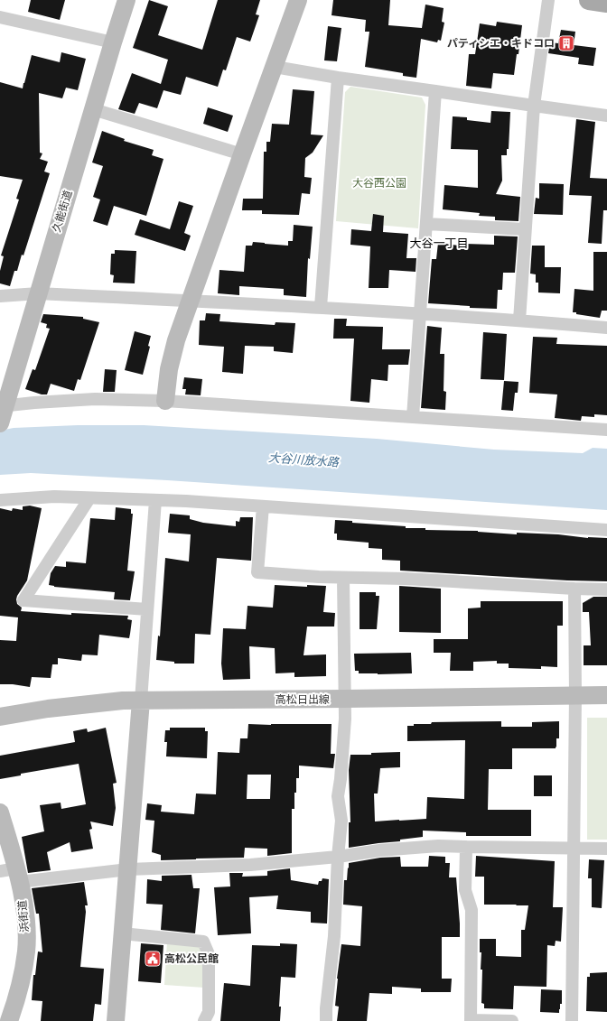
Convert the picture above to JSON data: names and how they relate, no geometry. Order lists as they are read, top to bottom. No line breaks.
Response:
{"streets":{"street":["久能街道","高松日出線","浜街道"]},"districts":["大谷一丁目"],"water":["大谷川放水路"],"parks":["大谷西公園"],"places":{"building":["パティシエ・キドコロ"],"public building":["高松公民館"]}}
